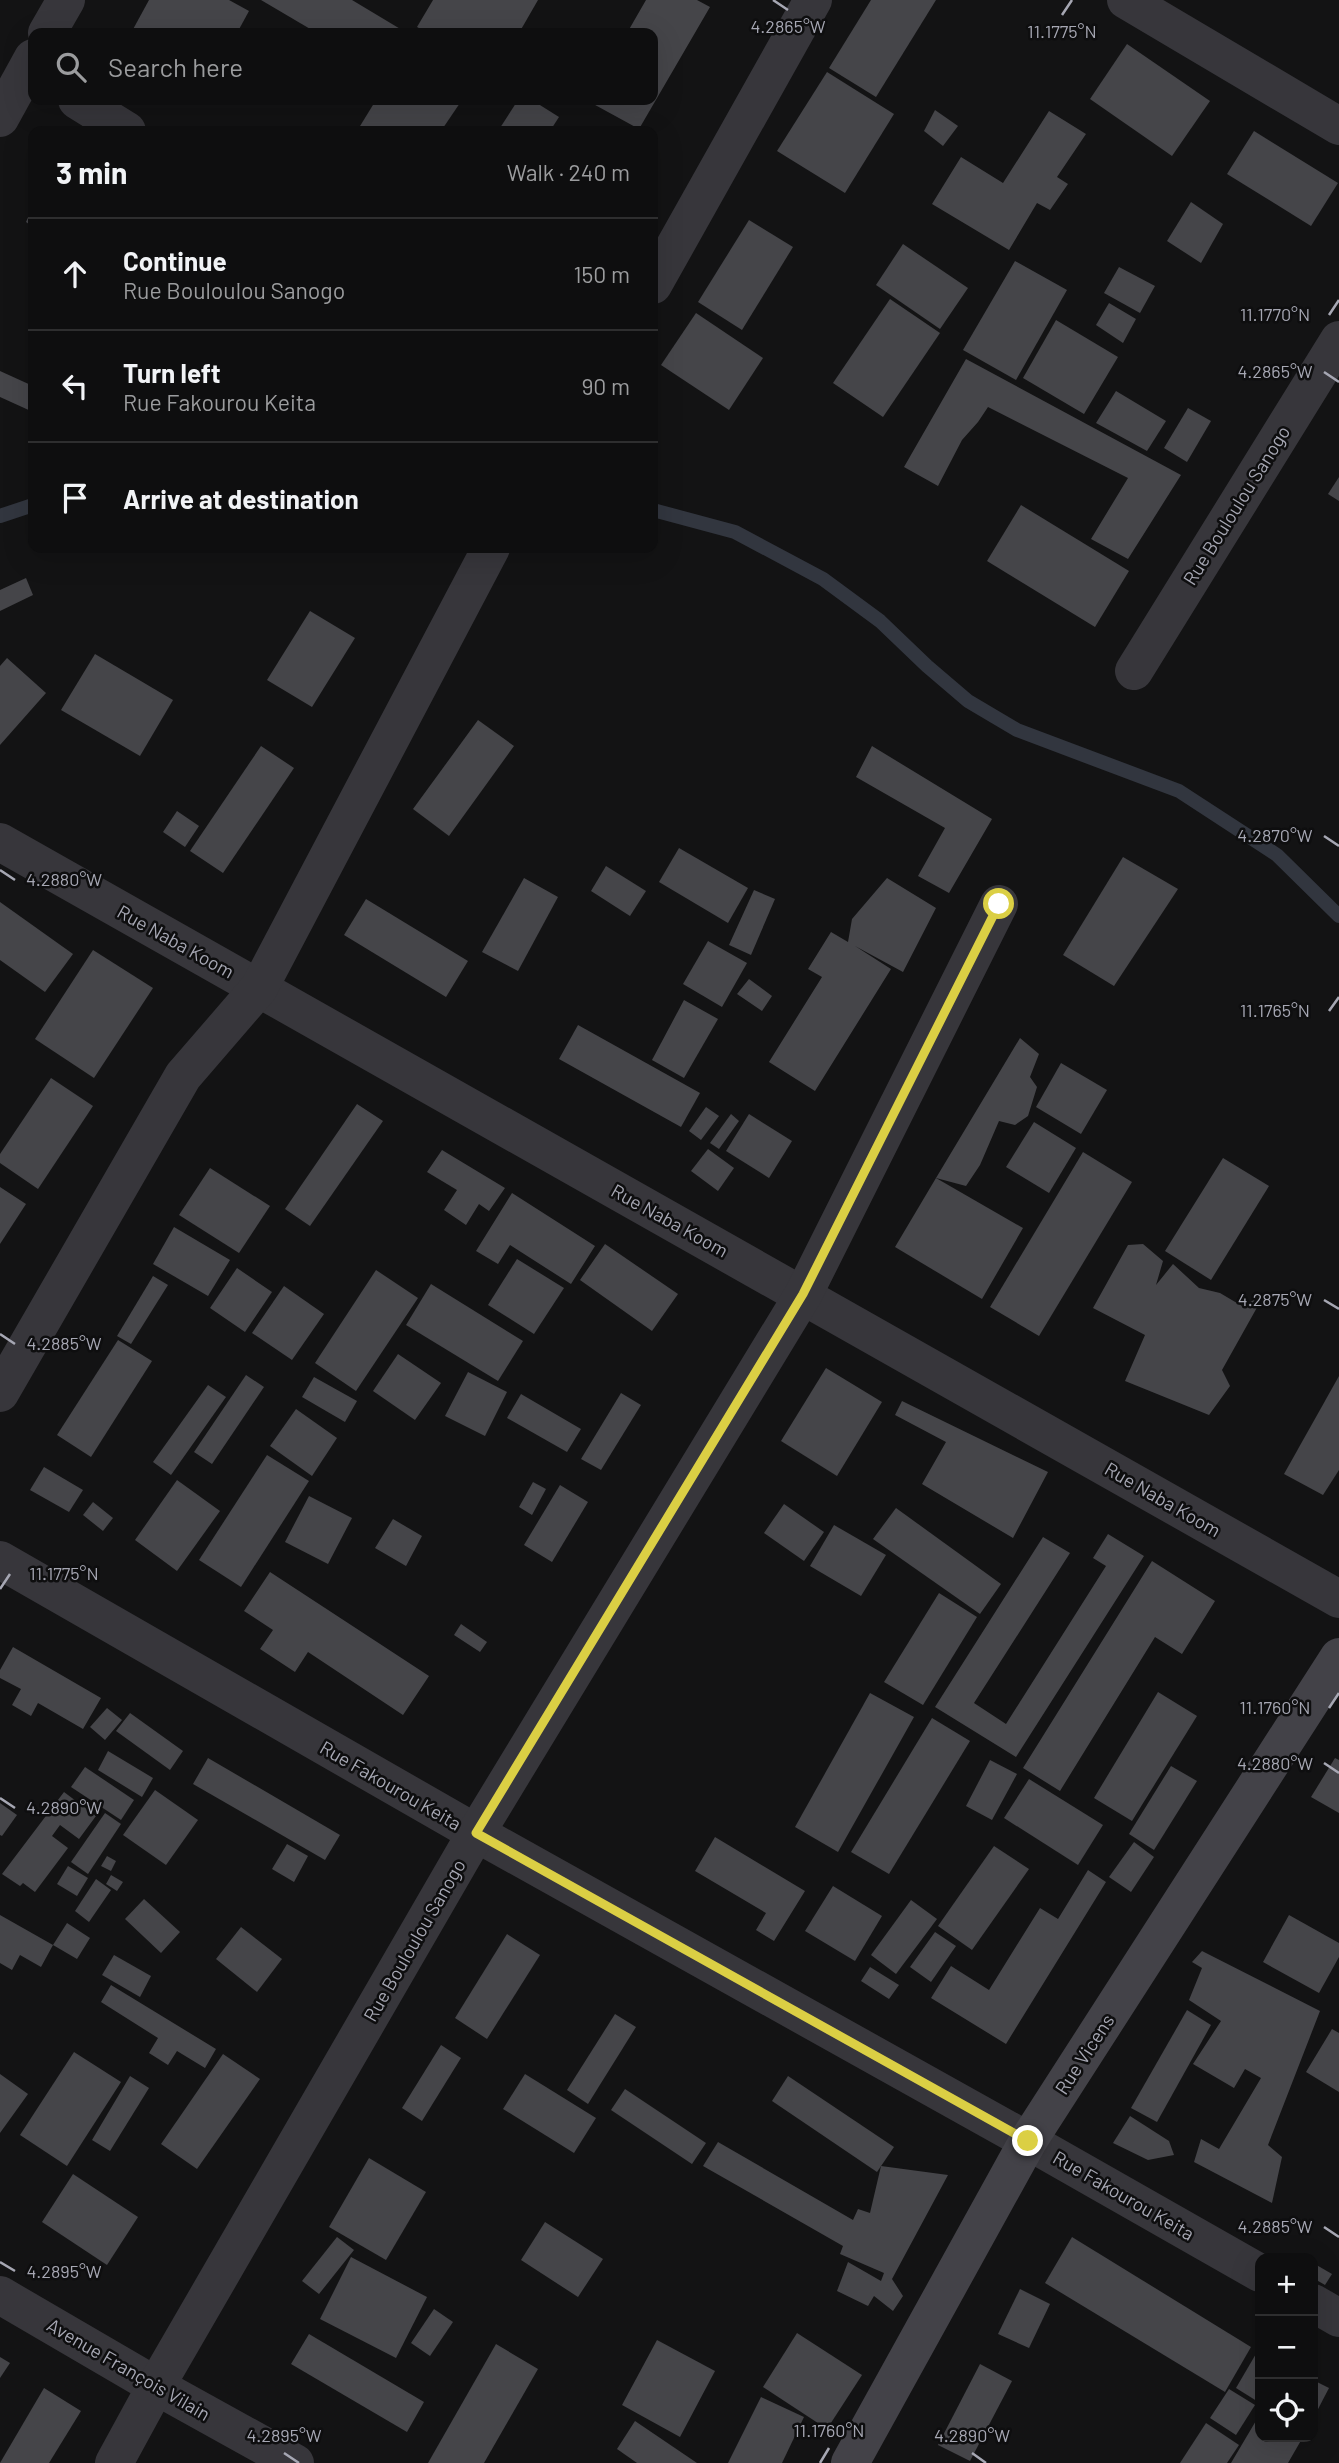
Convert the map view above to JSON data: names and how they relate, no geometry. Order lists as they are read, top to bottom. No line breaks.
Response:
{"streets":{"street":["Rue Bouloulou Sanogo","Rue Naba Koom","Rue Fakourou Keita","Rue Vicens","Avenue François Vilain"]},"crossings":[["Rue Bouloulou Sanogo","Rue Naba Koom"],["Rue Bouloulou Sanogo","Rue Fakourou Keita"],["Rue Bouloulou Sanogo","Avenue François Vilain"],["Rue Fakourou Keita","Rue Vicens"]],"page":{"search":"Search here","heading":["3 min","Walk · 240 m"],"list":[["Continue","Rue Bouloulou Sanogo","150 m"],["Turn left","Rue Fakourou Keita","90 m"],"Arrive at destination"],"map_buttons":["+","−"]},"coordinates":["4.2865°W","11.1775°N","11.1770°N","4.2870°W","4.2880°W","11.1765°N","4.2875°W","4.2885°W","11.1760°N","4.2890°W","4.2895°W"]}
